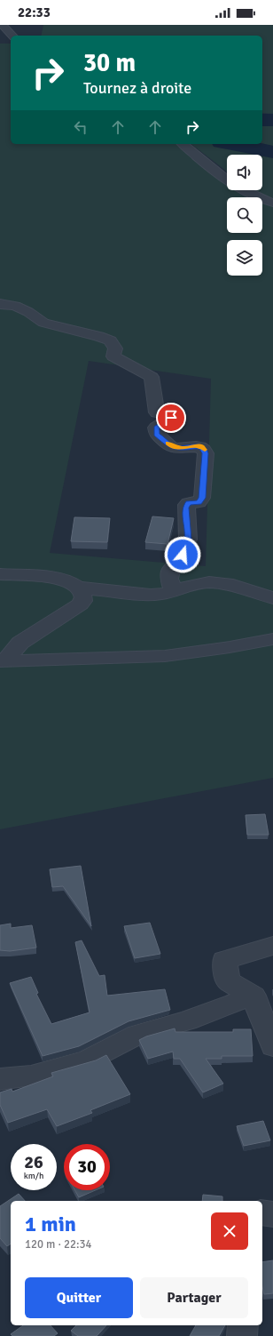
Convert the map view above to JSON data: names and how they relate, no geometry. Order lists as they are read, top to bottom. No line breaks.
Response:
{"page":{"status":"22:33","turn":["30 m","Tournez à droite"],"speed":"26 km/h","limit":"30","heading":["1 min","120 m · 22:34"],"buttons":["Quitter","Partager"]}}
